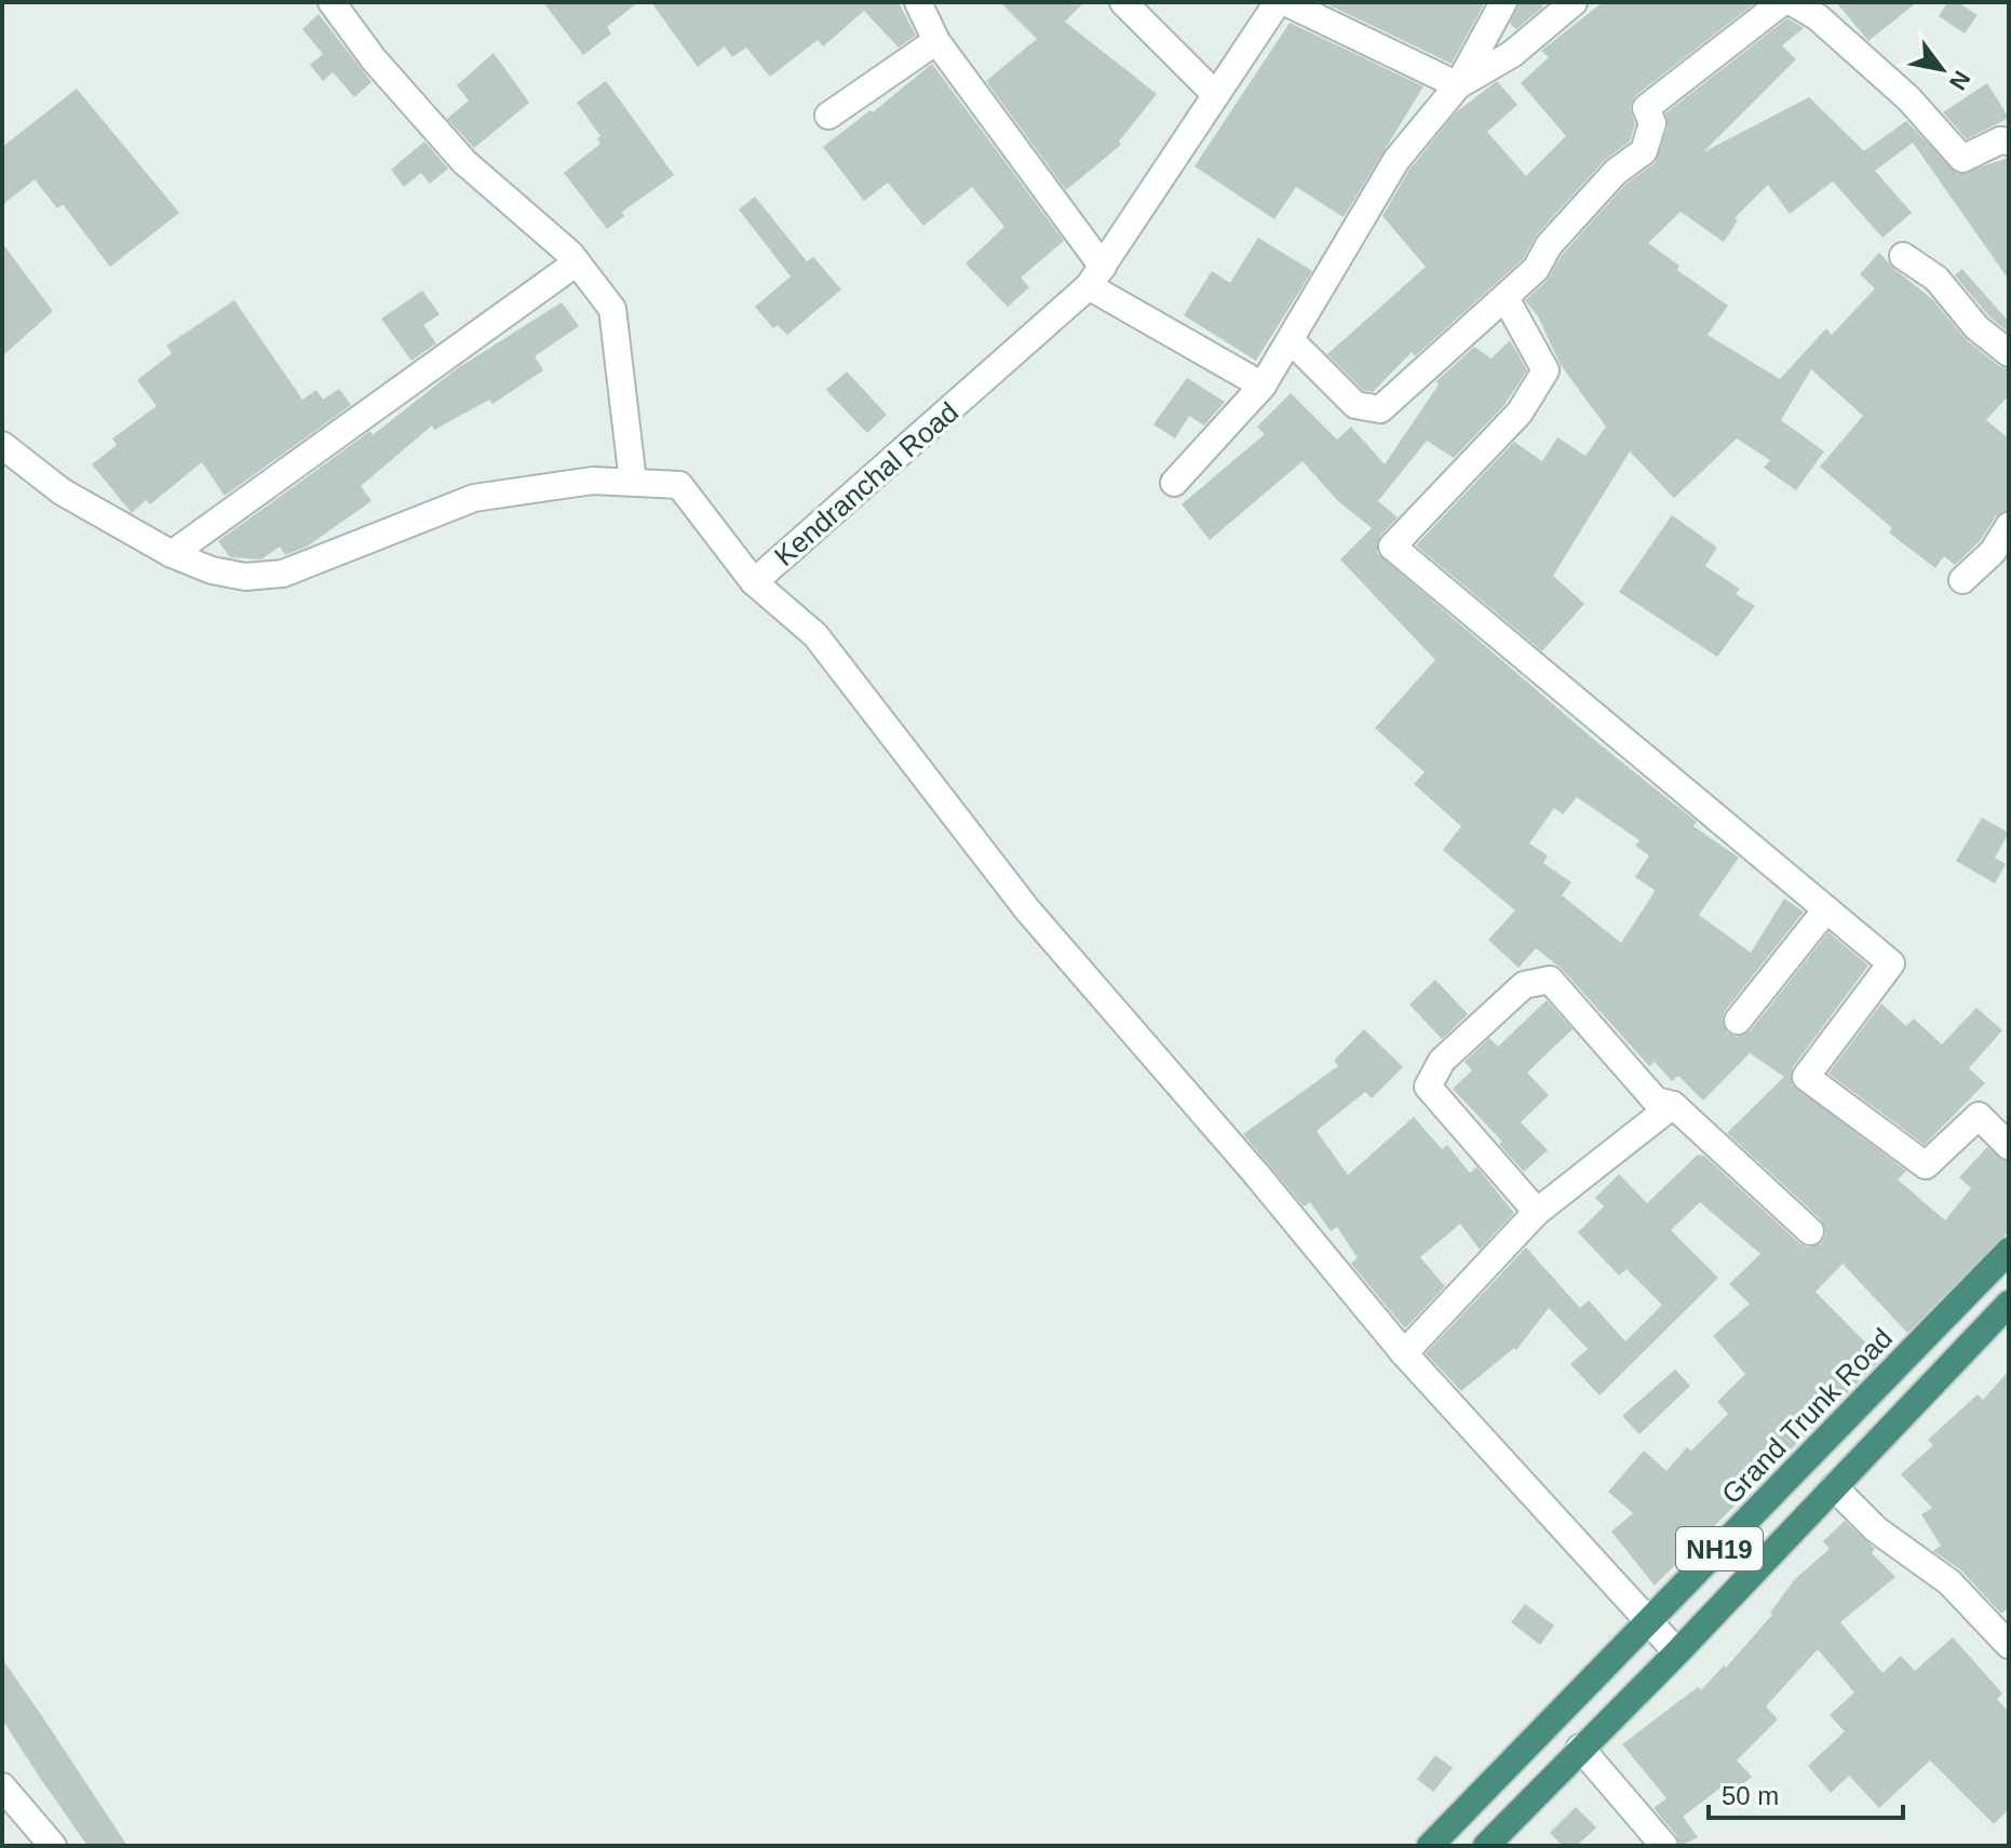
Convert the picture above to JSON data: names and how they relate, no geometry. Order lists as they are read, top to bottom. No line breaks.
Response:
{"streets":{"highway":["Grand Trunk Road","NH19"],"street":["Kendranchal Road"]},"scale_bar":"50 m","north":"bottom right"}
